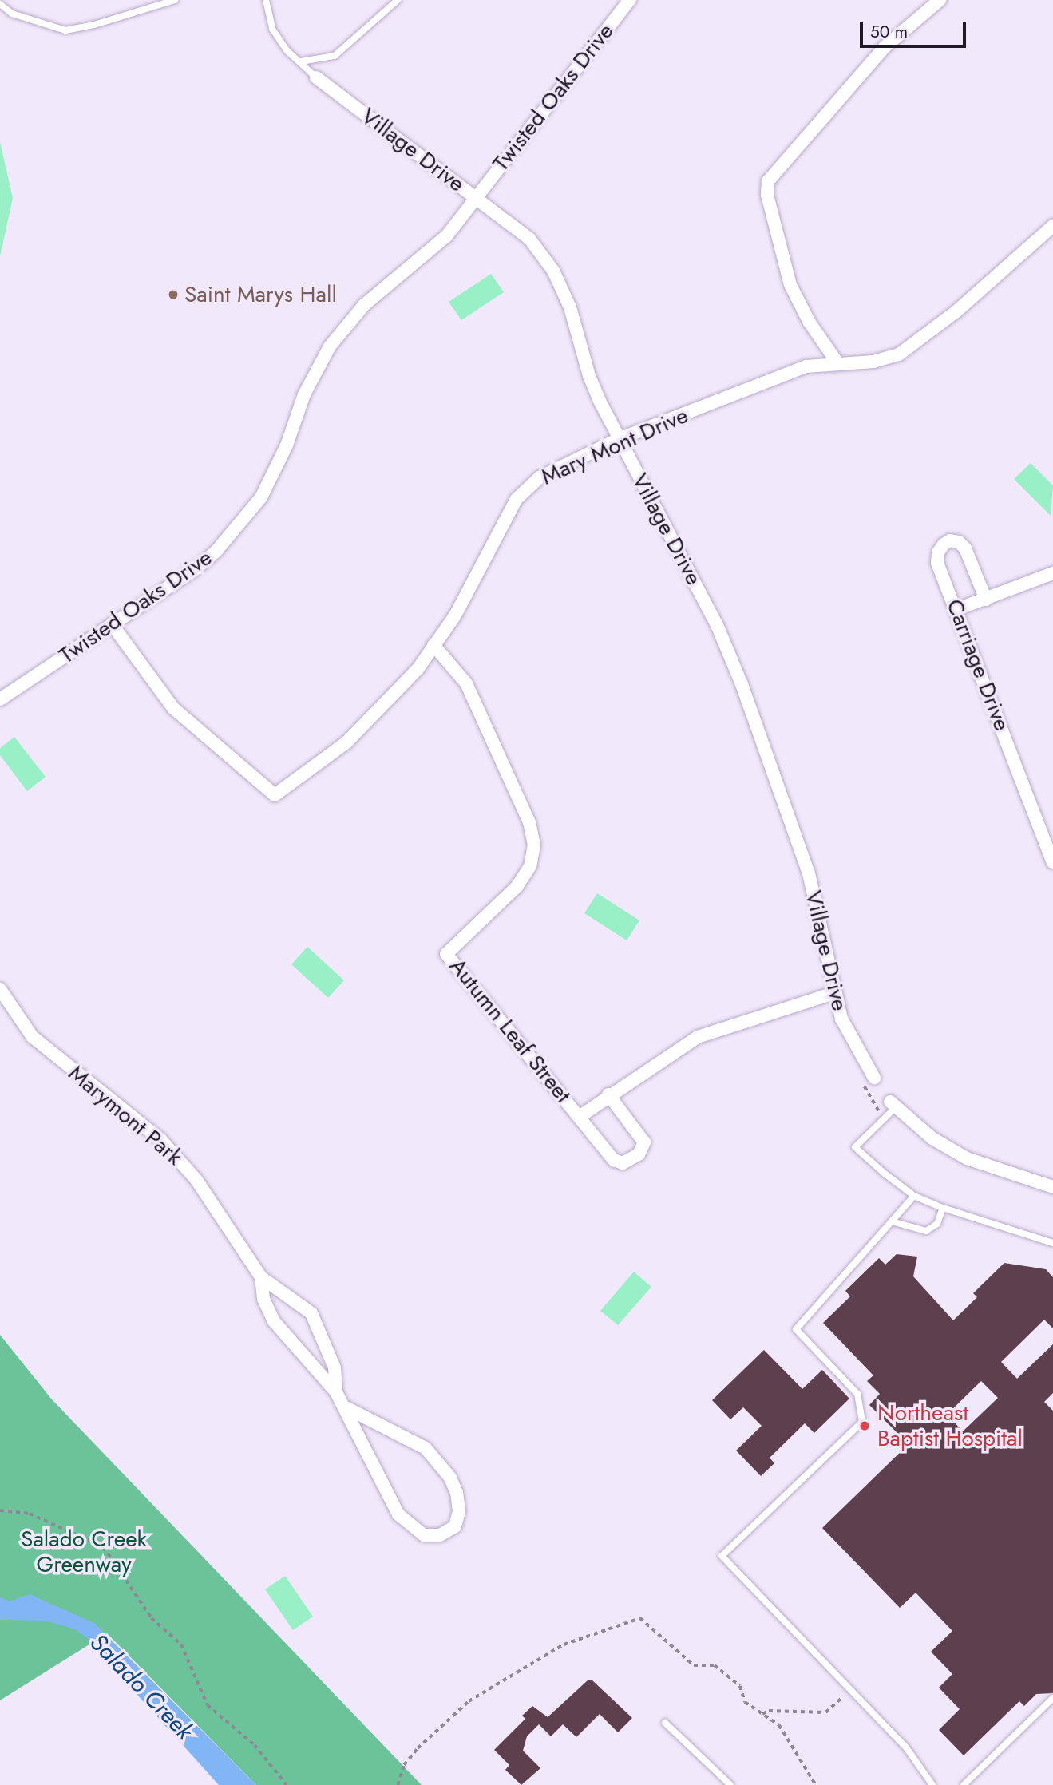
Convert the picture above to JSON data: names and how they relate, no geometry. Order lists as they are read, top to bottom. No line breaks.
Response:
{"streets":{"street":["Twisted Oaks Drive","Village Drive","Mary Mont Drive","Carriage Drive","Autumn Leaf Street","Marymont Park"]},"crossings":[["Twisted Oaks Drive","Village Drive"],["Twisted Oaks Drive","Mary Mont Drive"],["Village Drive","Mary Mont Drive"],["Mary Mont Drive","Autumn Leaf Street"]],"water":["Salado Creek"],"parks":["Salado Creek Greenway"],"places":["Saint Marys Hall","Northeast Baptist Hospital"],"scale_bar":"50 m"}
